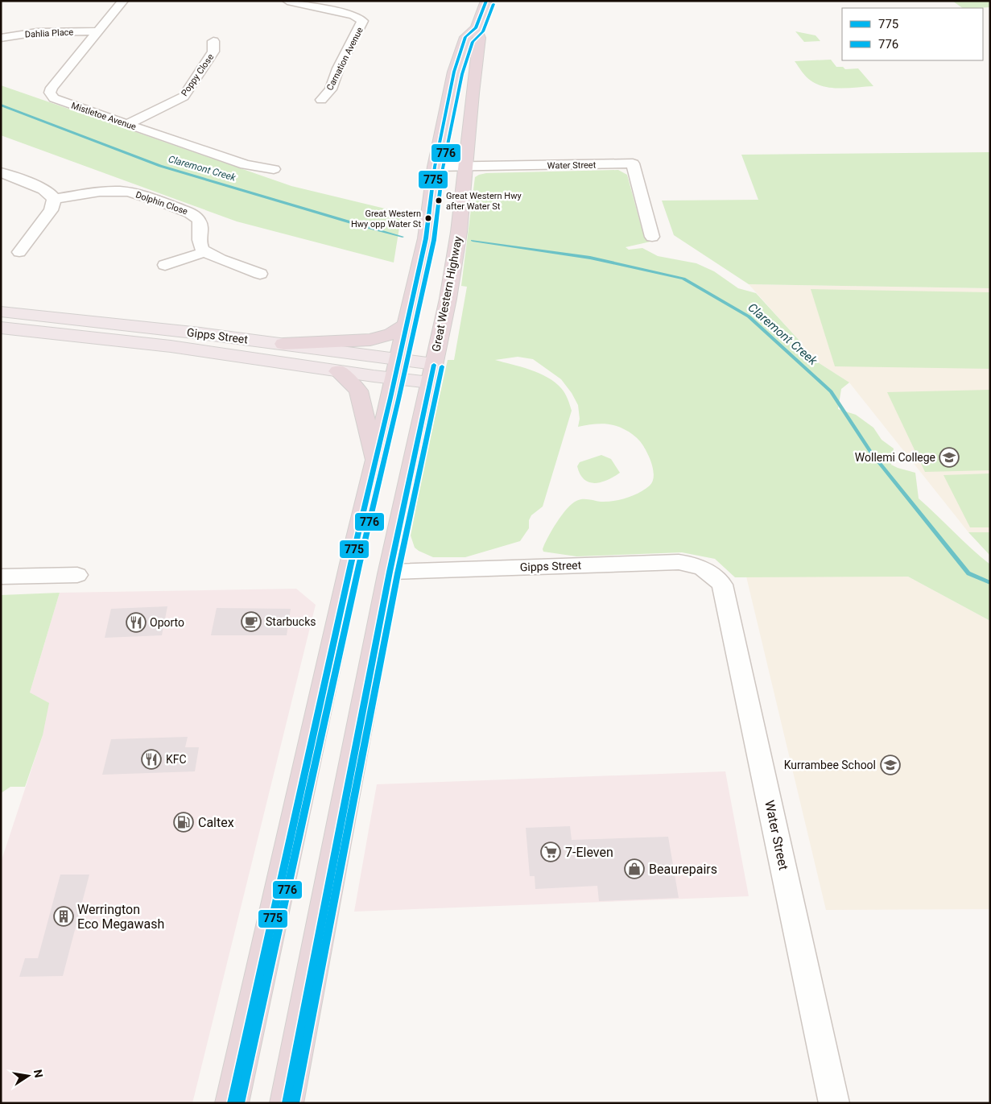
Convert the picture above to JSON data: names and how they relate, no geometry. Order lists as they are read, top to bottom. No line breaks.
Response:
{"streets":{"highway":["Great Western Highway"],"main road":["Gipps Street"],"street":["Dahlia Place","Carnation Avenue","Poppy Close","Mistletoe Avenue","Water Street","Dolphin Close"]},"crossings":[["Dahlia Place","Mistletoe Avenue"],["Poppy Close","Mistletoe Avenue"],["Water Street","Great Western Highway"],["Water Street","Gipps Street"],["Great Western Highway","Gipps Street"]],"water":["Claremont Creek"],"places":{"other":["Great Western Hwy after Water St","Great Western Hwy opp Water St"],"school or university":["Wollemi College","Kurrambee School"],"cafe":["Starbucks"],"restaurant":["Oporto","KFC"],"fuel station":["Caltex"],"supermarket":["7-Eleven"],"shop":["Beaurepairs"],"building":["Werrington Eco Megawash"]},"lines":["transit line 775","transit line 776"],"legend":["775","776"],"north":"right"}
